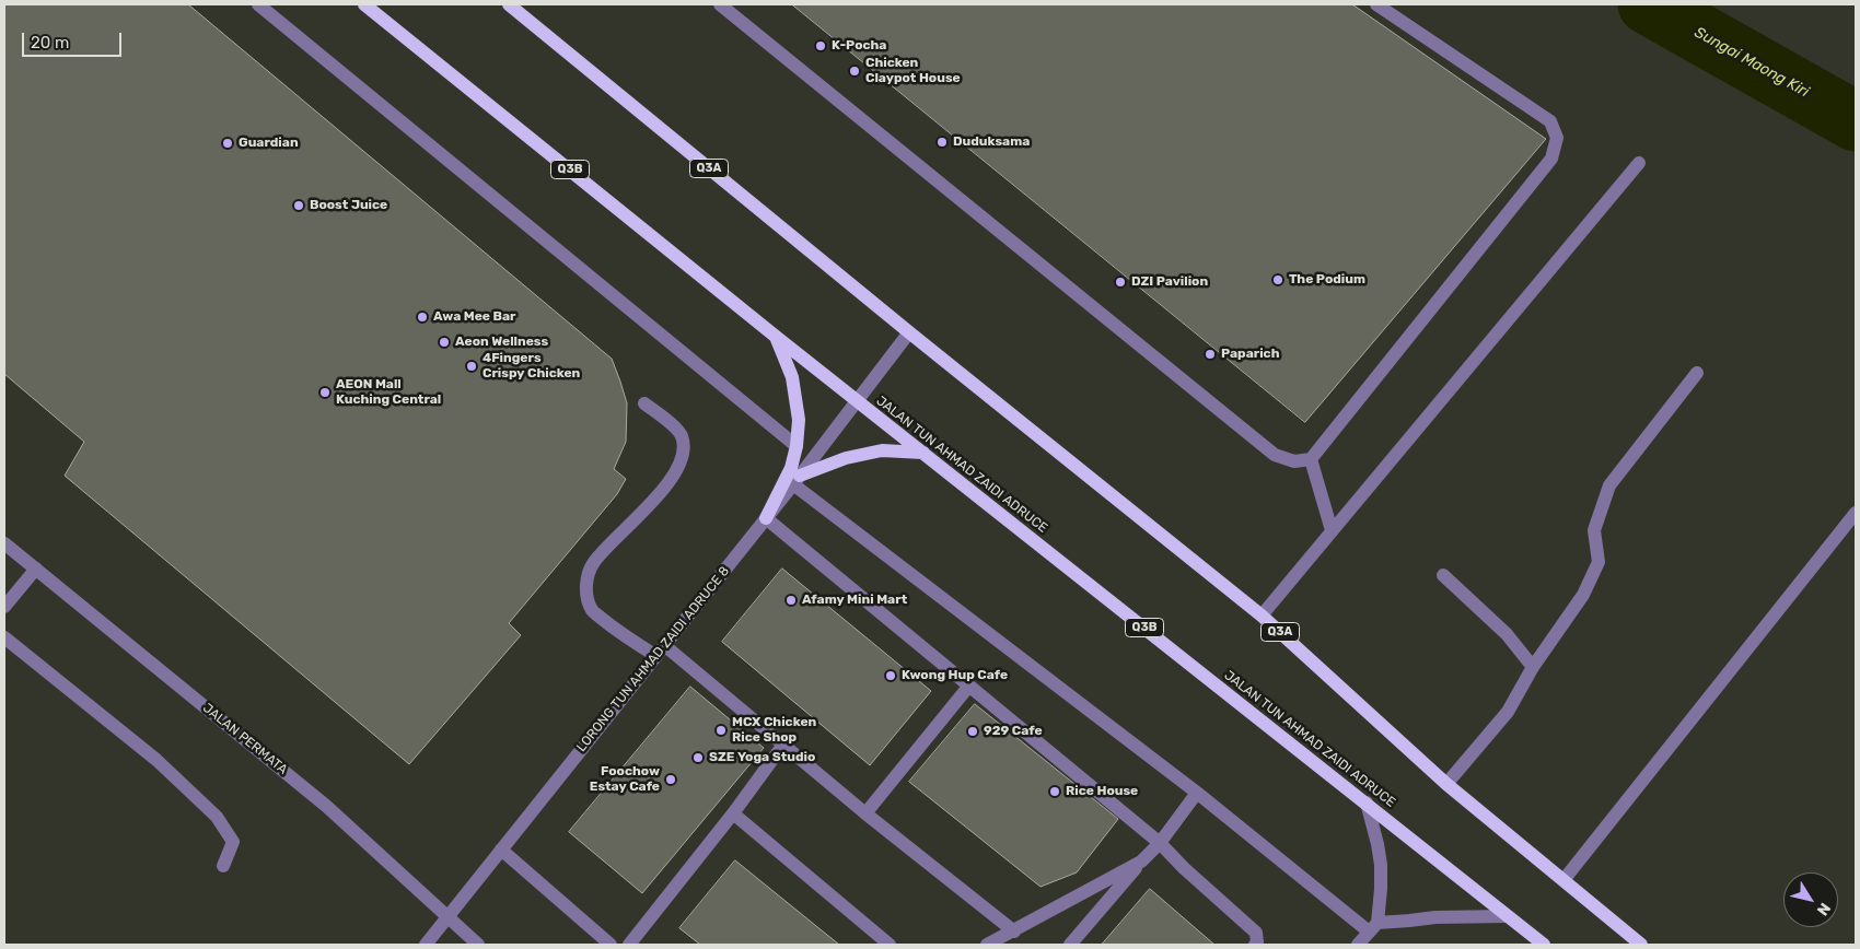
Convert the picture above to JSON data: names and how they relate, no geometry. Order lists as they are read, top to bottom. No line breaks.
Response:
{"streets":{"main road":["Q3A","Q3B","JALAN TUN AHMAD ZAIDI ADRUCE"],"street":["LORONG TUN AHMAD ZAIDI ADRUCE 8","JALAN PERMATA"]},"crossings":[["Q3A","LORONG TUN AHMAD ZAIDI ADRUCE 8"],["JALAN TUN AHMAD ZAIDI ADRUCE","LORONG TUN AHMAD ZAIDI ADRUCE 8"],["LORONG TUN AHMAD ZAIDI ADRUCE 8","JALAN PERMATA"]],"water":["Sungai Maong Kiri"],"places":["K-Pocha","Chicken Claypot House","Duduksama","Guardian","Boost Juice","The Podium","DZI Pavilion","Awa Mee Bar","Aeon Wellness","Paparich","4Fingers Crispy Chicken","AEON Mall Kuching Central","Afamy Mini Mart","Kwong Hup Cafe","MCX Chicken Rice Shop","929 Cafe","SZE Yoga Studio","Foochow Estay Cafe","Rice House"],"scale_bar":"20 m","north":"bottom right"}
